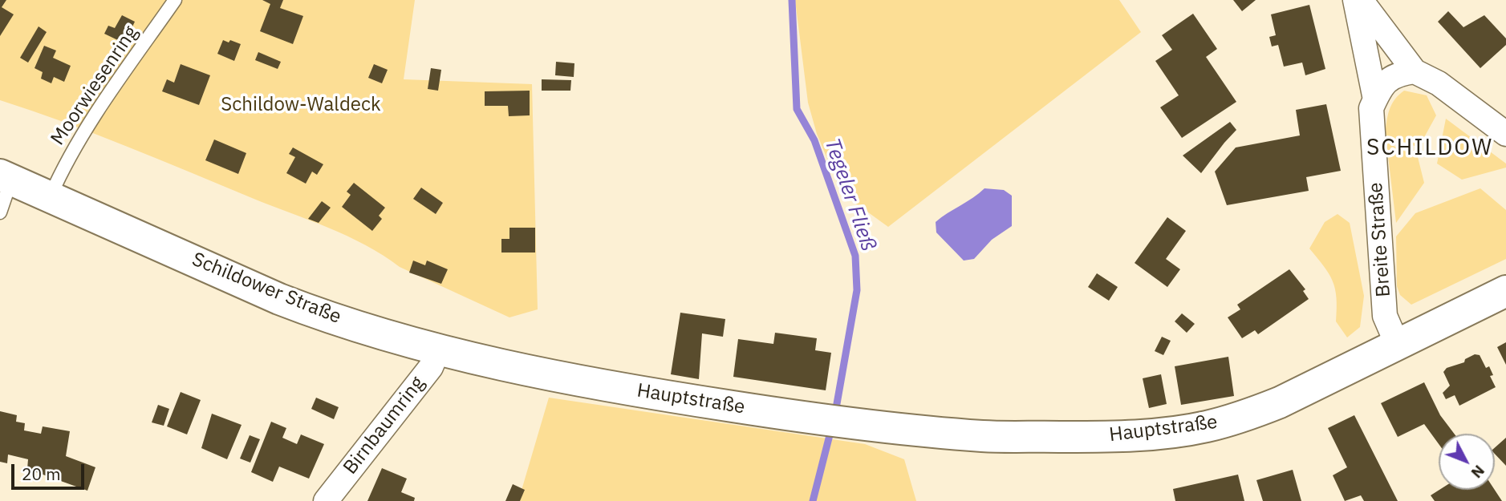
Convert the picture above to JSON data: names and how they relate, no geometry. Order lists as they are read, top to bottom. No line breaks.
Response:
{"streets":{"main road":["Schildower Straße","Hauptstraße"],"street":["Breite Straße","Birnbaumring"],"lane":["Moorwiesenring"]},"crossings":[["Moorwiesenring","Schildower Straße"],["Breite Straße","Hauptstraße"],["Schildower Straße","Hauptstraße"],["Schildower Straße","Birnbaumring"]],"districts":["SCHILDOW"],"water":["Tegeler Fließ"],"parks":["Schildow-Waldeck"],"scale_bar":"20 m","north":"bottom right"}
